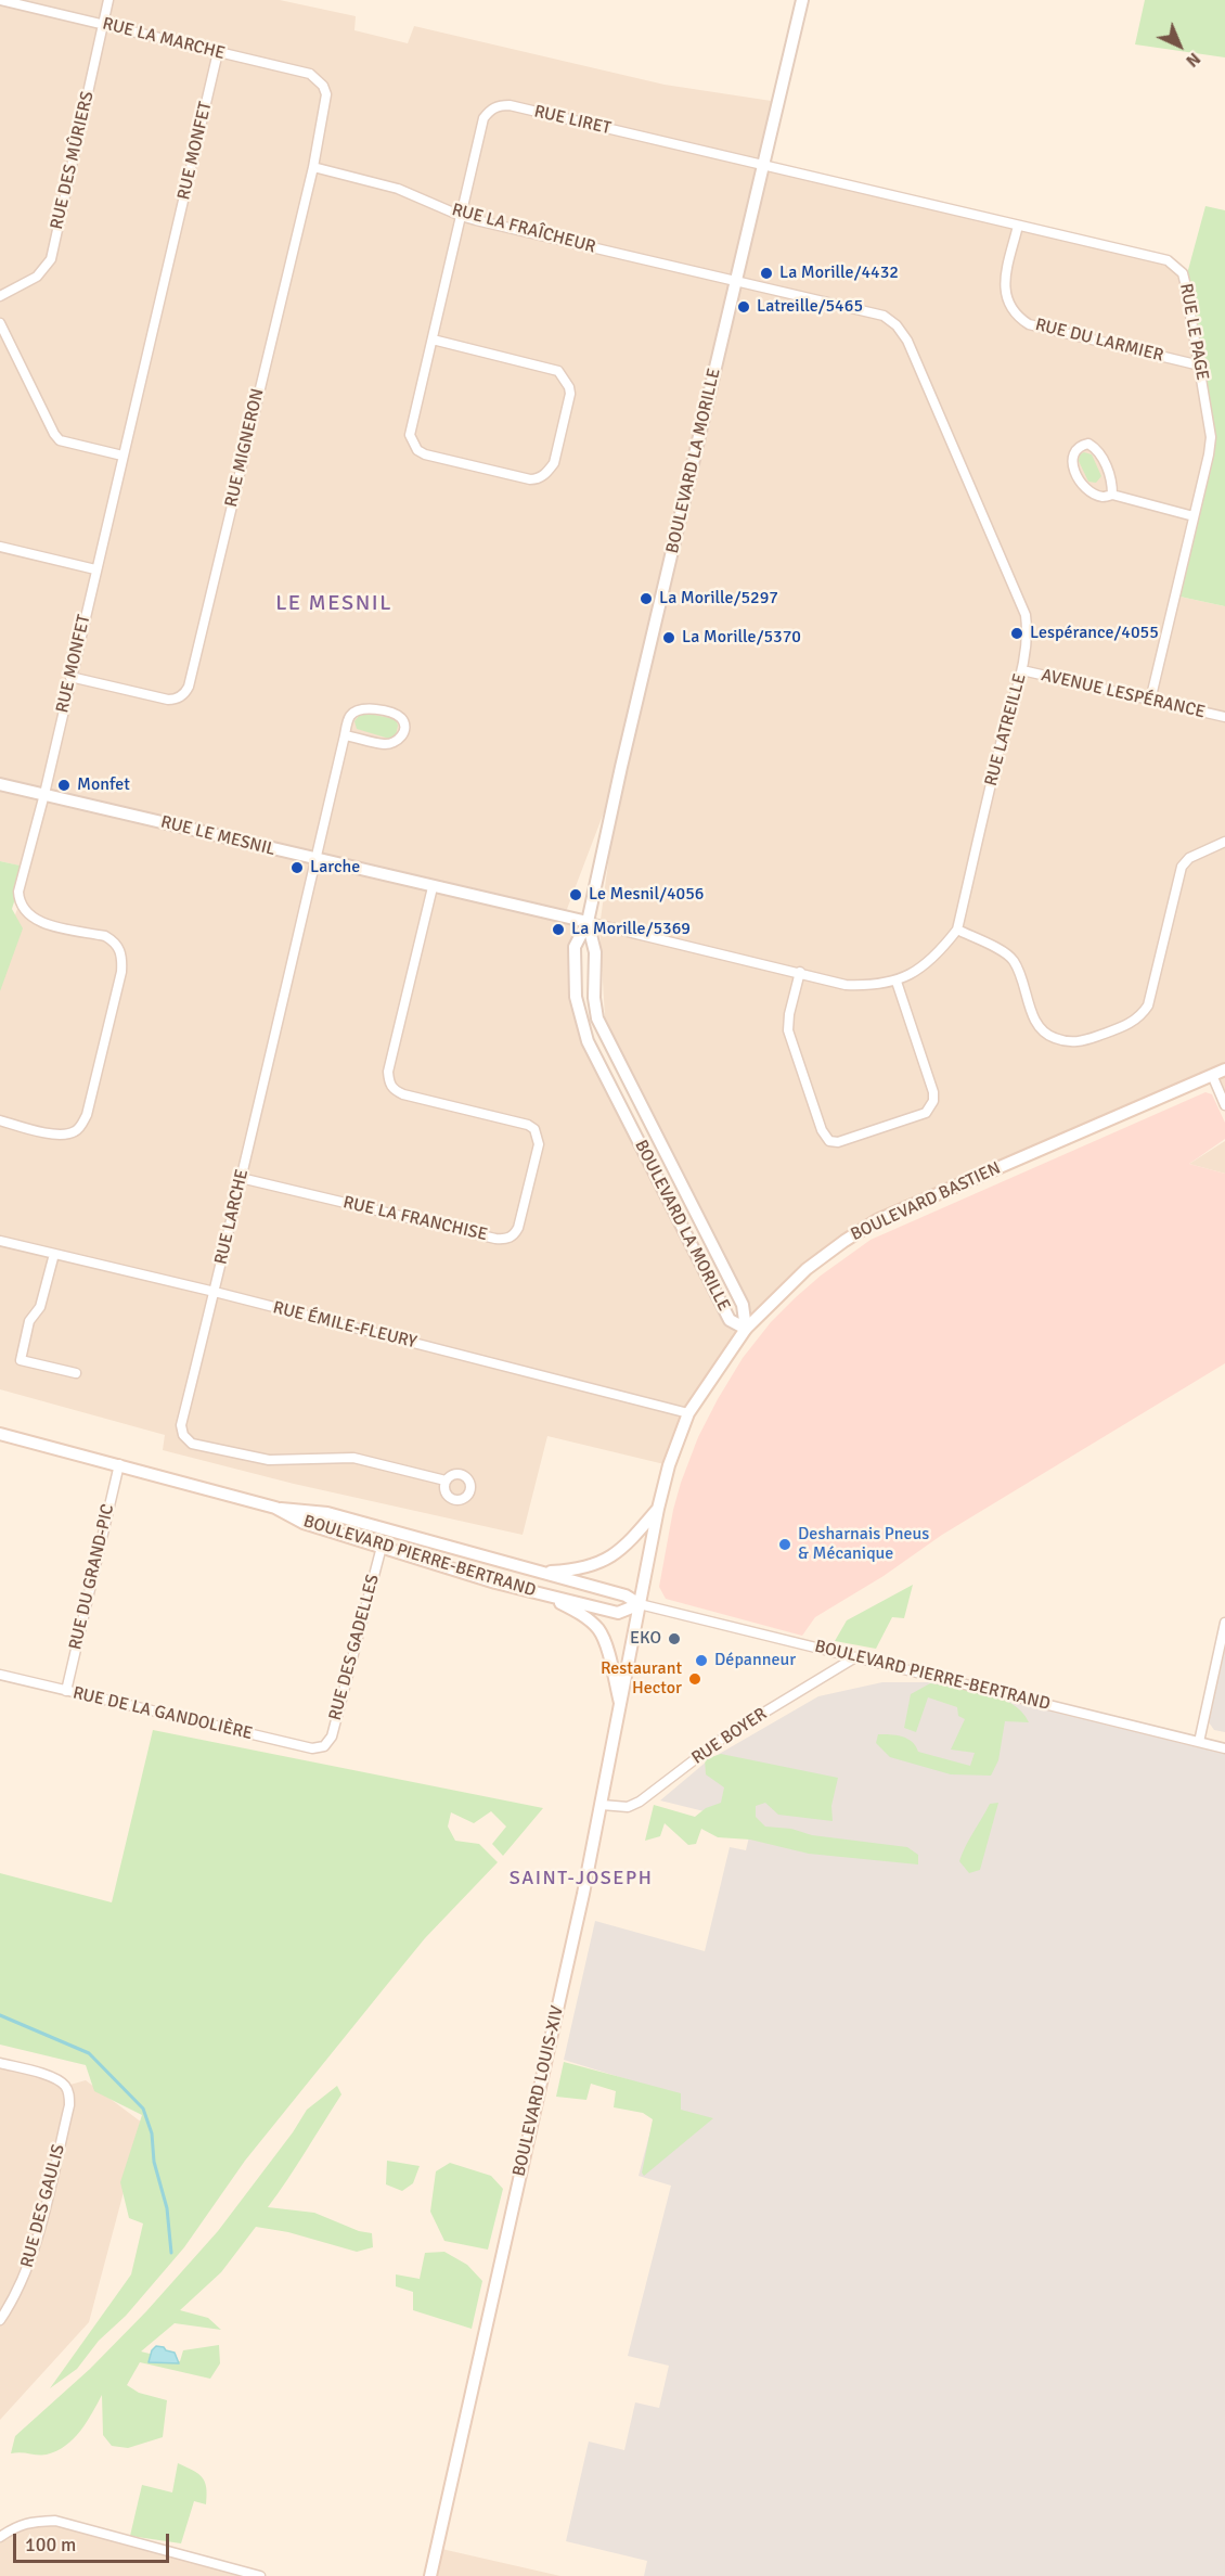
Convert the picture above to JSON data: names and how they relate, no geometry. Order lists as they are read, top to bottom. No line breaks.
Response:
{"streets":{"main road":["BOULEVARD LA MORILLE","RUE LE MESNIL","BOULEVARD BASTIEN","BOULEVARD PIERRE-BERTRAND","BOULEVARD LOUIS-XIV"],"street":["RUE LA MARCHE","RUE LIRET","RUE MONFET","RUE DES MÛRIERS","RUE LA FRAÎCHEUR","RUE LE PAGE","RUE DU LARMIER","RUE MIGNERON","AVENUE LESPÉRANCE","RUE LATREILLE","RUE LARCHE","RUE LA FRANCHISE","RUE ÉMILE-FLEURY","RUE DU GRAND-PIC","RUE DES GADELLES","RUE DE LA GANDOLIÈRE","RUE BOYER","RUE DES GAULIS"]},"crossings":[["RUE LA MARCHE","RUE MONFET"],["RUE LA MARCHE","RUE DES MÛRIERS"],["RUE LA MARCHE","RUE MIGNERON"],["RUE LIRET","RUE LA FRAÎCHEUR"],["RUE LIRET","RUE LE PAGE"],["RUE LIRET","BOULEVARD LA MORILLE"],["RUE MONFET","RUE MIGNERON"],["RUE MONFET","RUE LE MESNIL"],["RUE LA FRAÎCHEUR","RUE MIGNERON"],["RUE LA FRAÎCHEUR","BOULEVARD LA MORILLE"],["RUE LA FRAÎCHEUR","RUE LATREILLE"],["RUE LE PAGE","RUE DU LARMIER"],["RUE LE PAGE","BOULEVARD LA MORILLE"],["RUE LE PAGE","AVENUE LESPÉRANCE"],["BOULEVARD LA MORILLE","RUE LATREILLE"],["BOULEVARD LA MORILLE","RUE LE MESNIL"],["BOULEVARD LA MORILLE","BOULEVARD BASTIEN"],["AVENUE LESPÉRANCE","RUE LATREILLE"],["RUE LATREILLE","RUE LE MESNIL"],["RUE LE MESNIL","RUE LARCHE"],["RUE LE MESNIL","RUE LA FRANCHISE"],["BOULEVARD BASTIEN","RUE ÉMILE-FLEURY"],["BOULEVARD BASTIEN","BOULEVARD PIERRE-BERTRAND"],["BOULEVARD BASTIEN","BOULEVARD LOUIS-XIV"],["RUE LARCHE","RUE LA FRANCHISE"],["RUE LARCHE","RUE ÉMILE-FLEURY"],["BOULEVARD PIERRE-BERTRAND","RUE DU GRAND-PIC"],["BOULEVARD PIERRE-BERTRAND","RUE DES GADELLES"],["BOULEVARD PIERRE-BERTRAND","RUE BOYER"],["BOULEVARD PIERRE-BERTRAND","BOULEVARD LOUIS-XIV"],["RUE DU GRAND-PIC","RUE DE LA GANDOLIÈRE"],["RUE DES GADELLES","RUE DE LA GANDOLIÈRE"],["RUE BOYER","BOULEVARD LOUIS-XIV"]],"districts":["LE MESNIL","SAINT-JOSEPH"],"places":["La Morille/4432","Latreille/5465","La Morille/5297","Lespérance/4055","La Morille/5370","Monfet","Larche","Le Mesnil/4056","La Morille/5369","Desharnais Pneus & Mécanique","EKO","Dépanneur","Restaurant Hector"],"scale_bar":"100 m","north":"bottom right"}
